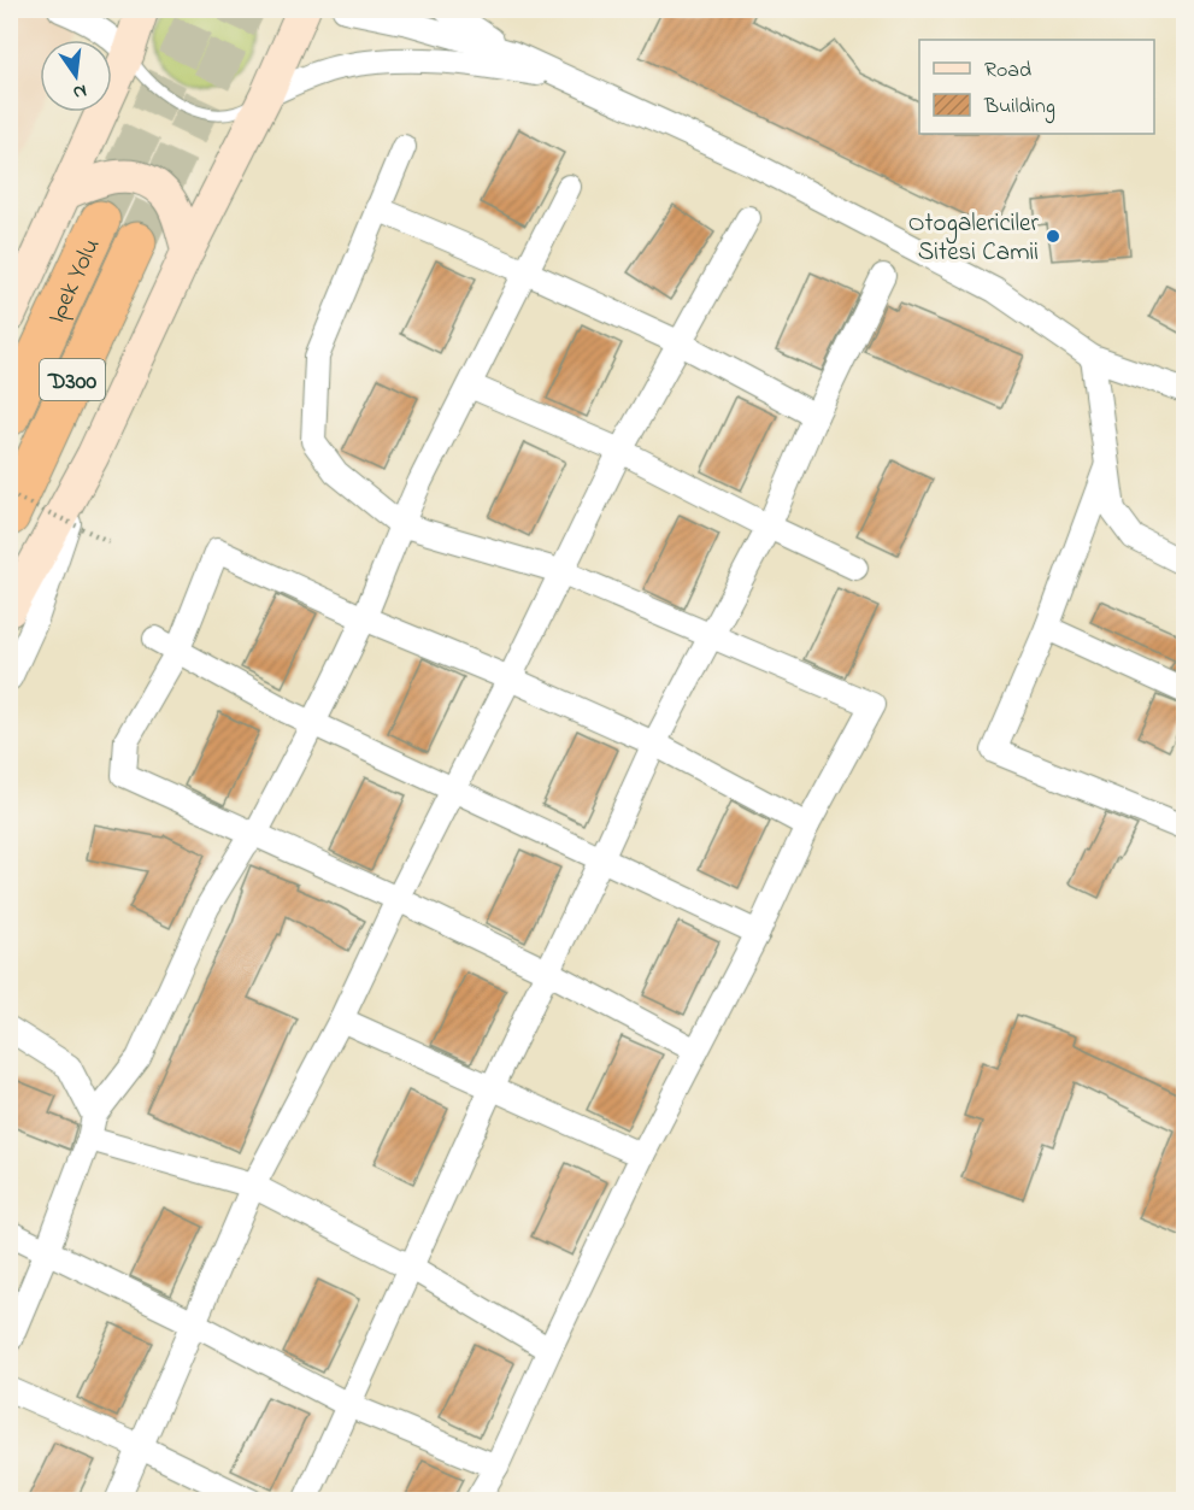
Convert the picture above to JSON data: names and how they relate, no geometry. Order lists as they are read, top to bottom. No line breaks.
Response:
{"streets":{"highway":["Ipek Yolu","D300"]},"places":["Otogalericiler Sitesi Camii"],"legend":["Road","Building"],"north":"bottom"}
